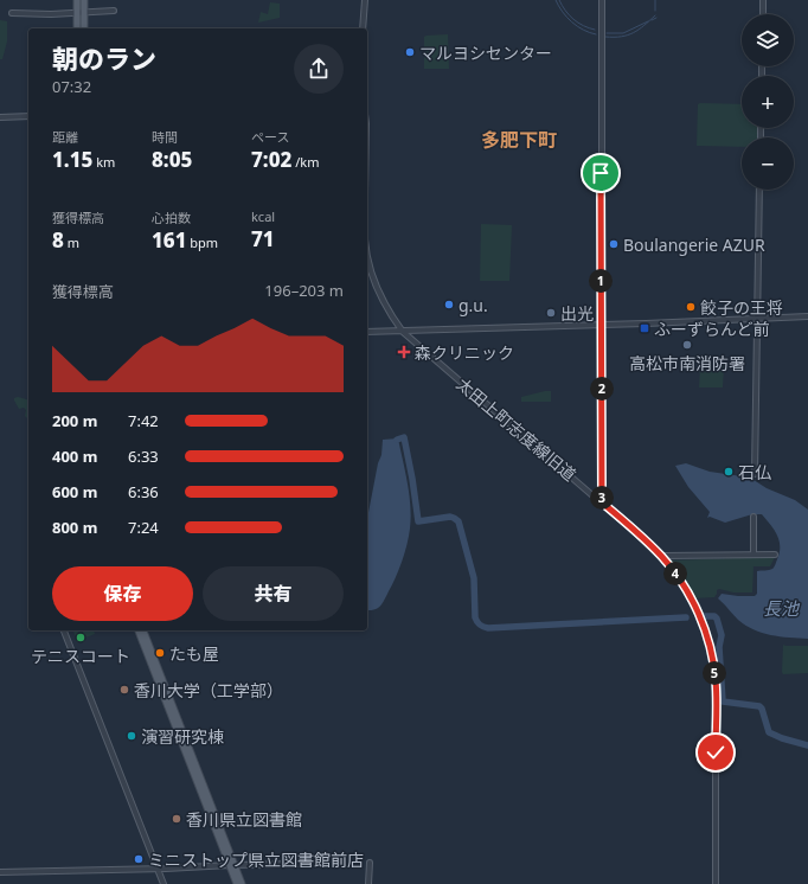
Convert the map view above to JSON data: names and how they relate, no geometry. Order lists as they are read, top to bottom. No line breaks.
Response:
{"streets":{"street":["太田上町志度線旧道"]},"districts":["多肥下町"],"water":["長池"],"places":{"other":["マルヨシセンター","Boulangerie AZUR","g.u.","餃子の王将","出光","高松市南消防署","石仏","テニスコート","たも屋","香川大学（工学部）","演習研究棟","香川県立図書館","ミニストップ県立図書館前店"],"transit":["ふーずらんど前"],"health":["森クリニック"]},"page":{"map_buttons":["+","−"],"heading":["朝のラン","07:32"],"stats":[["距離","1.15 km"],["時間","8:05"],["ペース","7:02 /km"],["獲得標高","8 m"],["心拍数","161 bpm"],["kcal","71"]],"pins":["1","2","3","4","5"],"chart":["獲得標高","196–203 m"],"list":[{"name":"200 m","note":"7:42"},{"name":"400 m","note":"6:33"},{"name":"600 m","note":"6:36"},{"name":"800 m","note":"7:24"}],"buttons":["保存","共有"]}}
